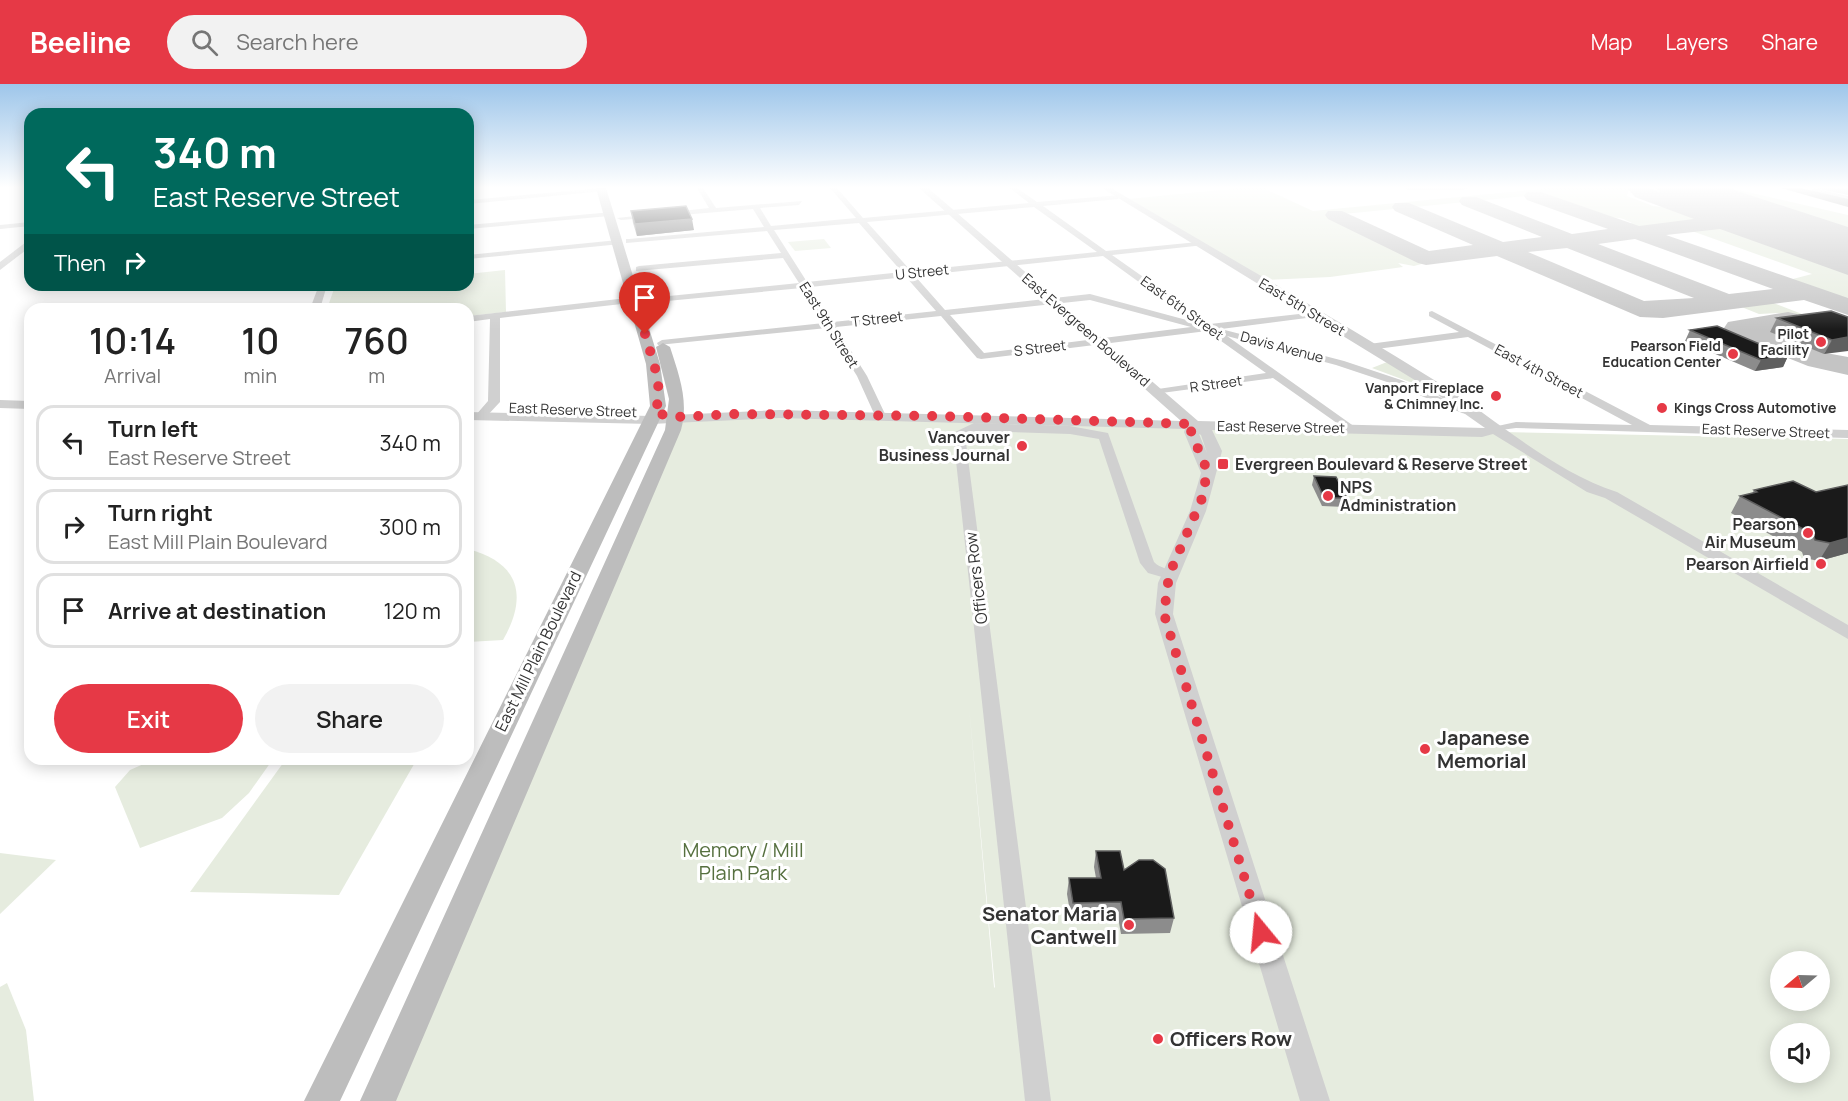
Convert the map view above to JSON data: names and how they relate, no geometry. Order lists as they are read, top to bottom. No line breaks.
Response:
{"streets":{"main road":["East Mill Plain Boulevard"],"street":["U Street","East 5th Street","East 6th Street","T Street","East 9th Street","East Evergreen Boulevard","Davis Avenue","S Street","East 4th Street","R Street","East Reserve Street","Officers Row"]},"crossings":[["U Street","East 5th Street"],["U Street","East 6th Street"],["U Street","East 9th Street"],["U Street","East Evergreen Boulevard"],["U Street","East Mill Plain Boulevard"],["East 5th Street","Davis Avenue"],["East 5th Street","S Street"],["East 5th Street","East Reserve Street"],["East 6th Street","Davis Avenue"],["East 6th Street","S Street"],["East 6th Street","R Street"],["East 6th Street","East Reserve Street"],["T Street","East 9th Street"],["T Street","East Evergreen Boulevard"],["T Street","Davis Avenue"],["T Street","S Street"],["T Street","East Mill Plain Boulevard"],["East 9th Street","East Reserve Street"],["East Evergreen Boulevard","S Street"],["East Evergreen Boulevard","R Street"],["East Evergreen Boulevard","East Reserve Street"],["Davis Avenue","S Street"],["East 4th Street","East Reserve Street"],["East Reserve Street","East Mill Plain Boulevard"]],"parks":["Memory / Mill Plain Park"],"places":{"other":["Pilot Facility","Pearson Field Education Center","Vanport Fireplace & Chimney Inc.","Kings Cross Automotive","Vancouver Business Journal","NPS Administration","Pearson Air Museum","Pearson Airfield","Japanese Memorial","Senator Maria Cantwell","Officers Row"],"transit":["Evergreen Boulevard & Reserve Street"]},"north":"left","page":{"header":"Beeline","search":"Search here","nav":["Map","Layers","Share"],"turn":["340 m","East Reserve Street"],"then":"Then","eta":["10:14","Arrival","10","min","760","m"],"list":[{"name":"Turn left","note":"East Reserve Street","value":"340 m"},{"name":"Turn right","note":"East Mill Plain Boulevard","value":"300 m"},{"name":"Arrive at destination","value":"120 m"}],"buttons":["Exit","Share"]}}
